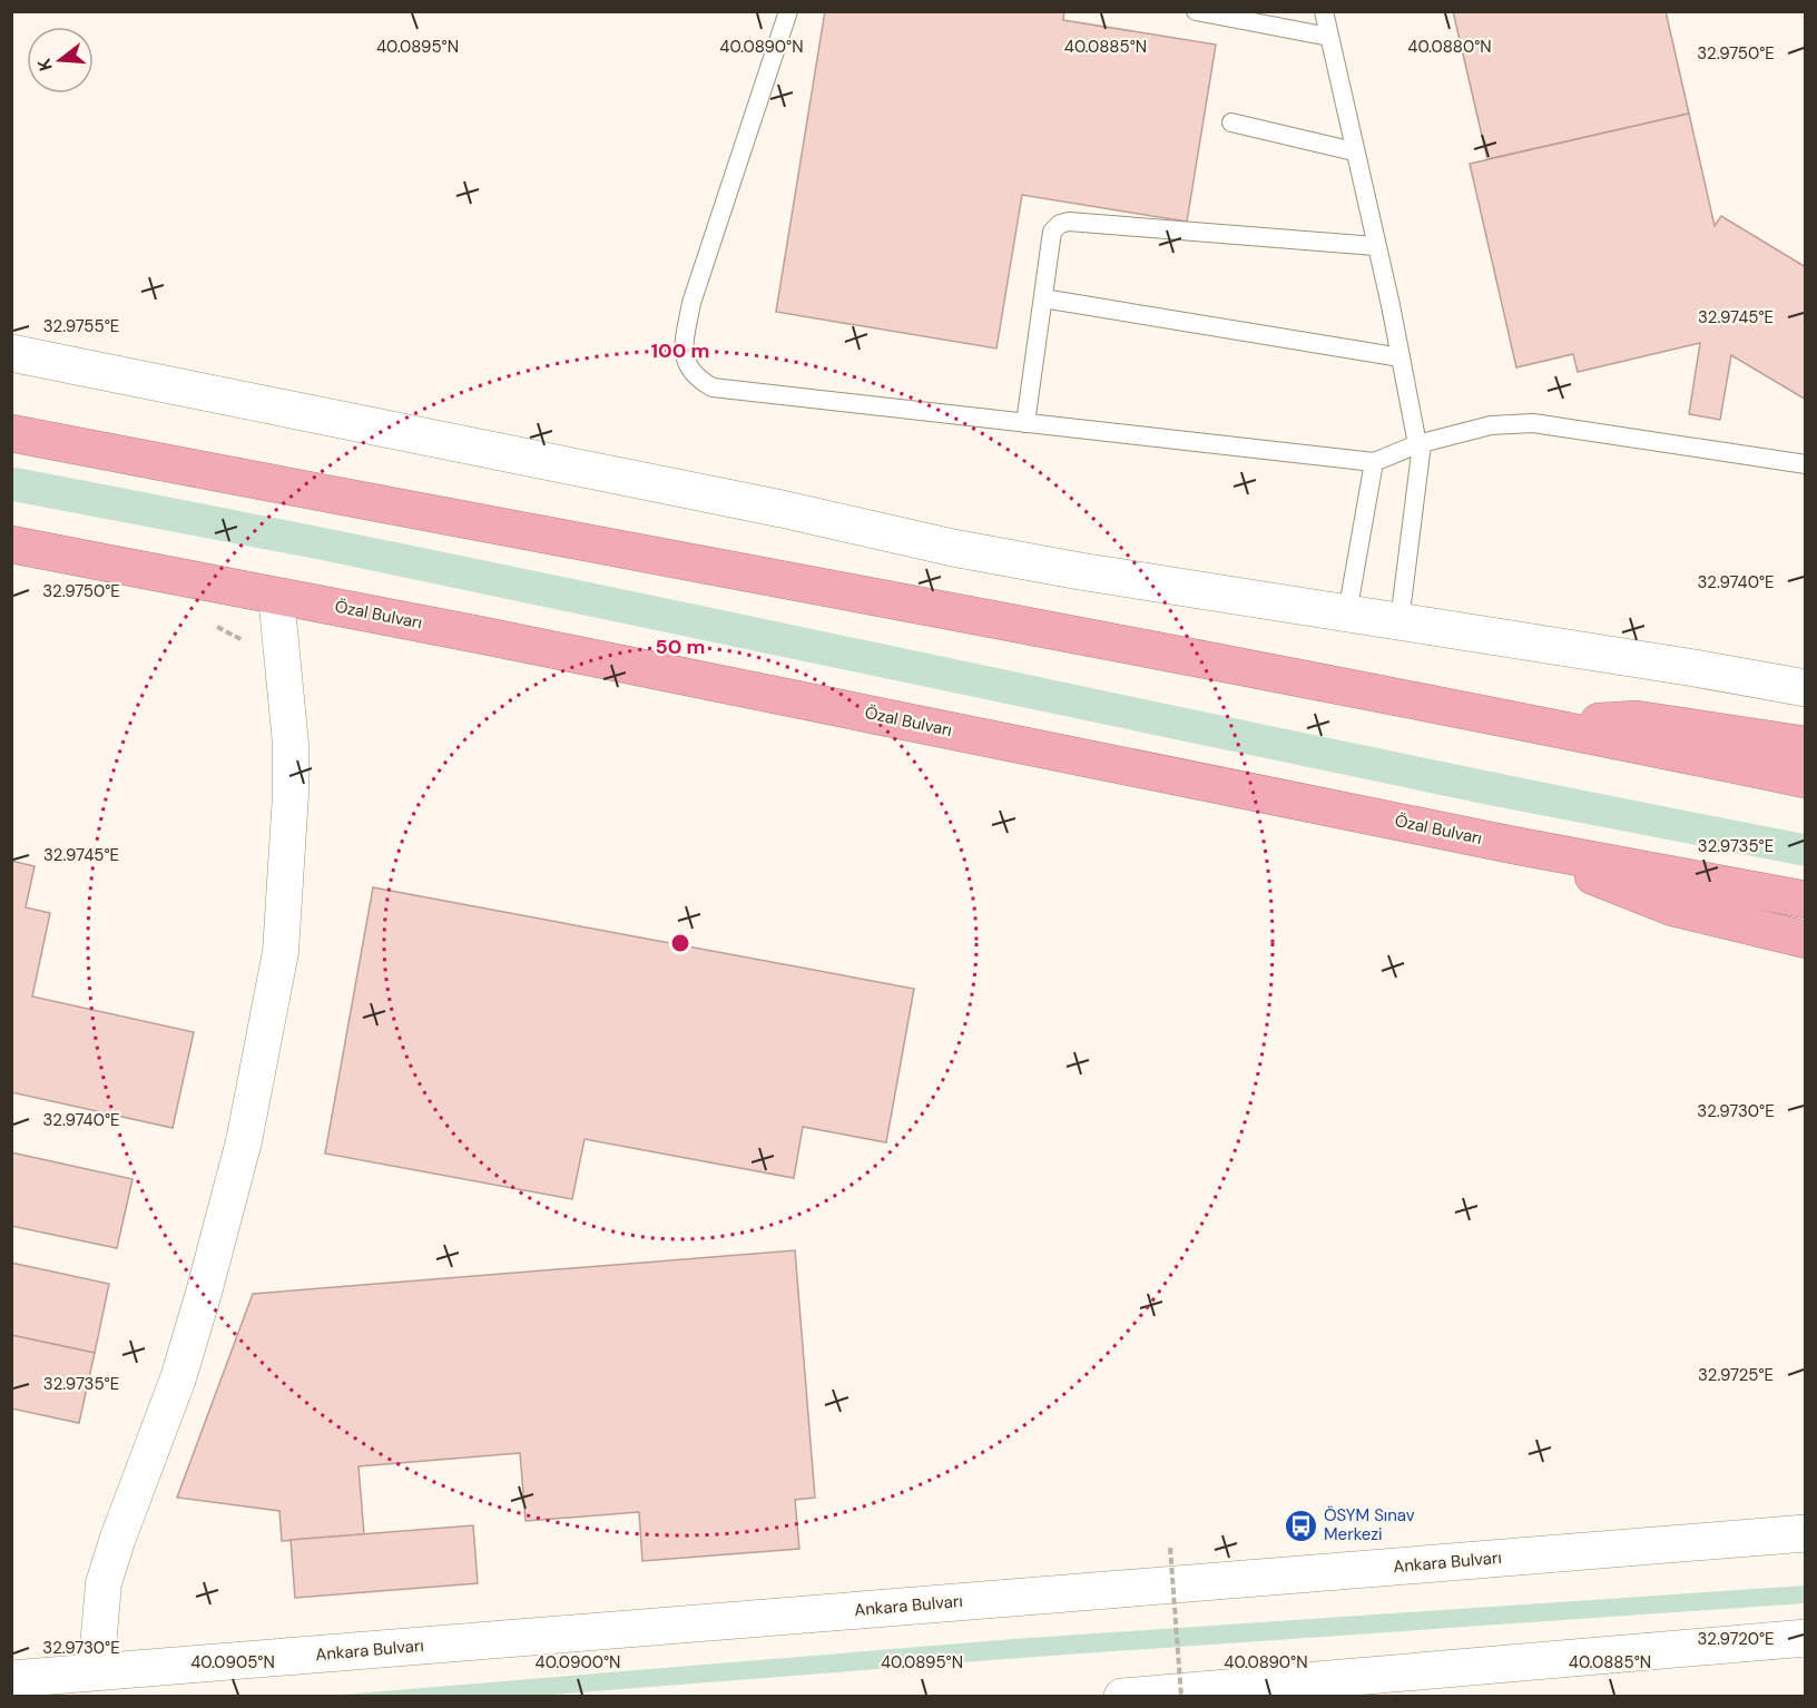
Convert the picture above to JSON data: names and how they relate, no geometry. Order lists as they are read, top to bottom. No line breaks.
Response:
{"streets":{"highway":["Özal Bulvarı"],"main road":["Ankara Bulvarı"]},"places":{"bus stop":["ÖSYM Sınav Merkezi"]},"north":"left","coordinates":["40.0880°N","40.0895°N","40.0890°N","40.0885°N","32.9750°E","32.9745°E","32.9755°E","32.9740°E","32.9735°E","32.9730°E","32.9725°E","32.9720°E","40.0905°N","40.0900°N"],"rings":["100 m","50 m"]}
